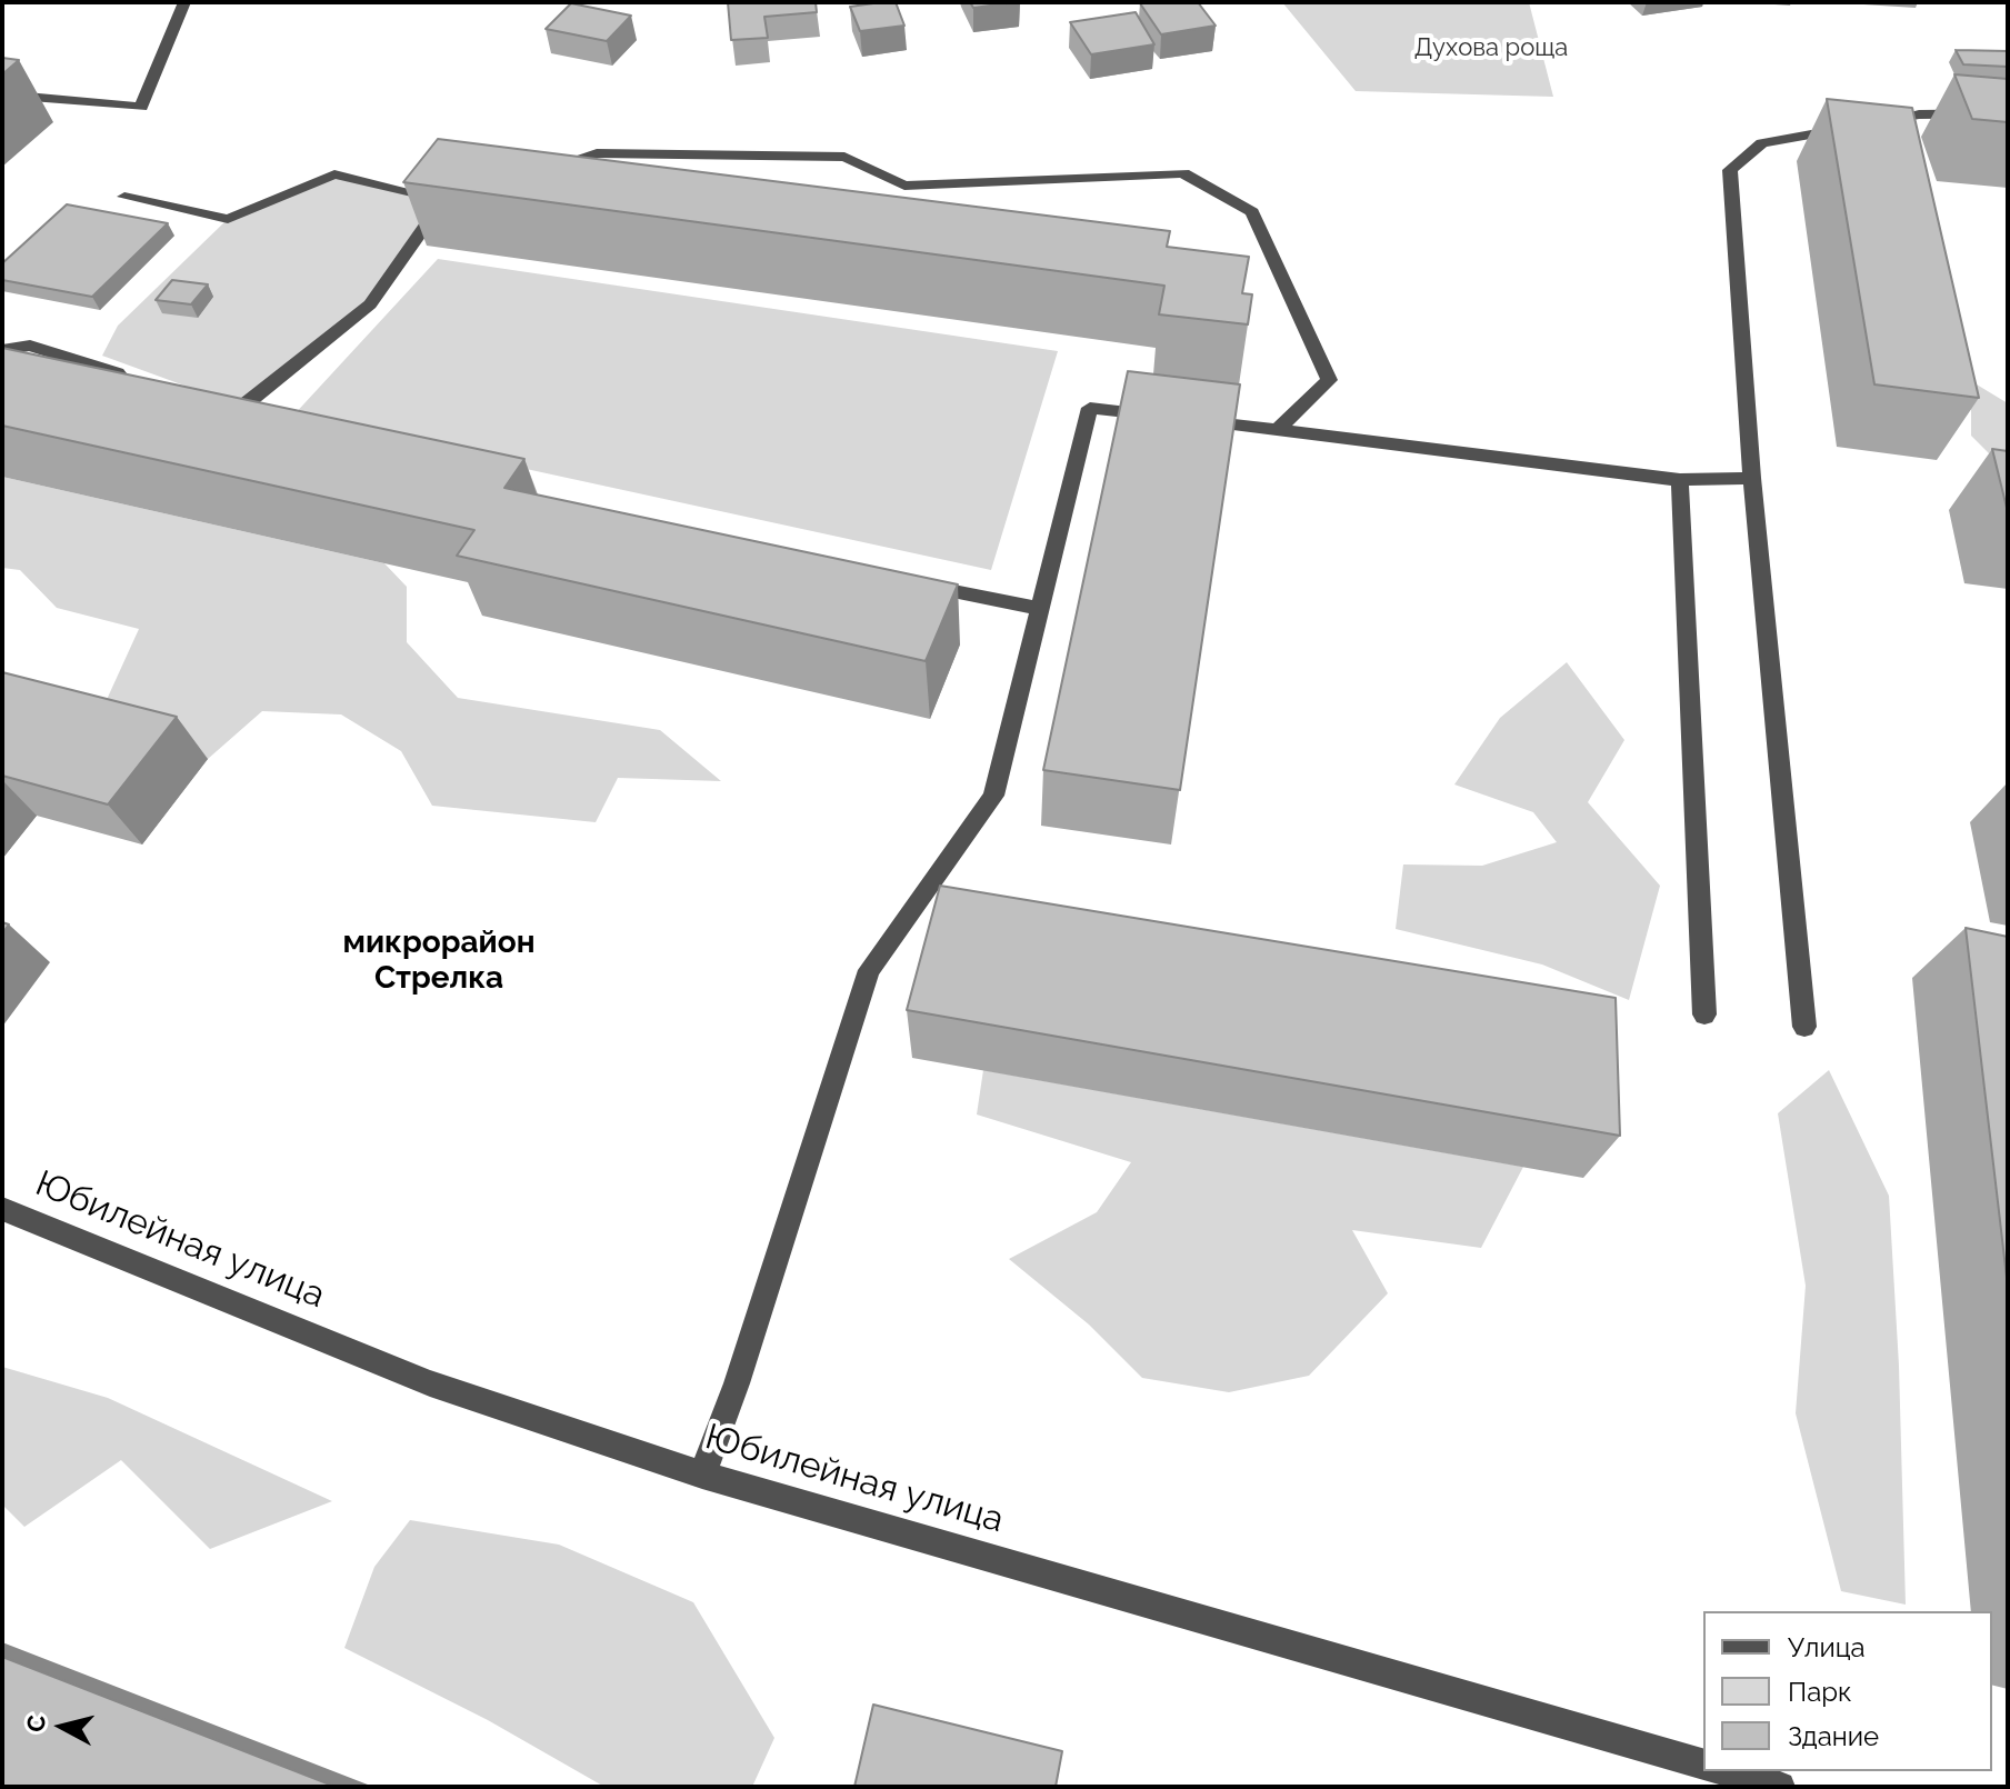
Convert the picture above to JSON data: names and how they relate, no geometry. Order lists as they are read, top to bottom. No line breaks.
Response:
{"streets":{"street":["Юбилейная улица"]},"districts":["микрорайон Стрелка"],"parks":["Духова роща"],"legend":["Улица","Парк","Здание"],"north":"left"}
